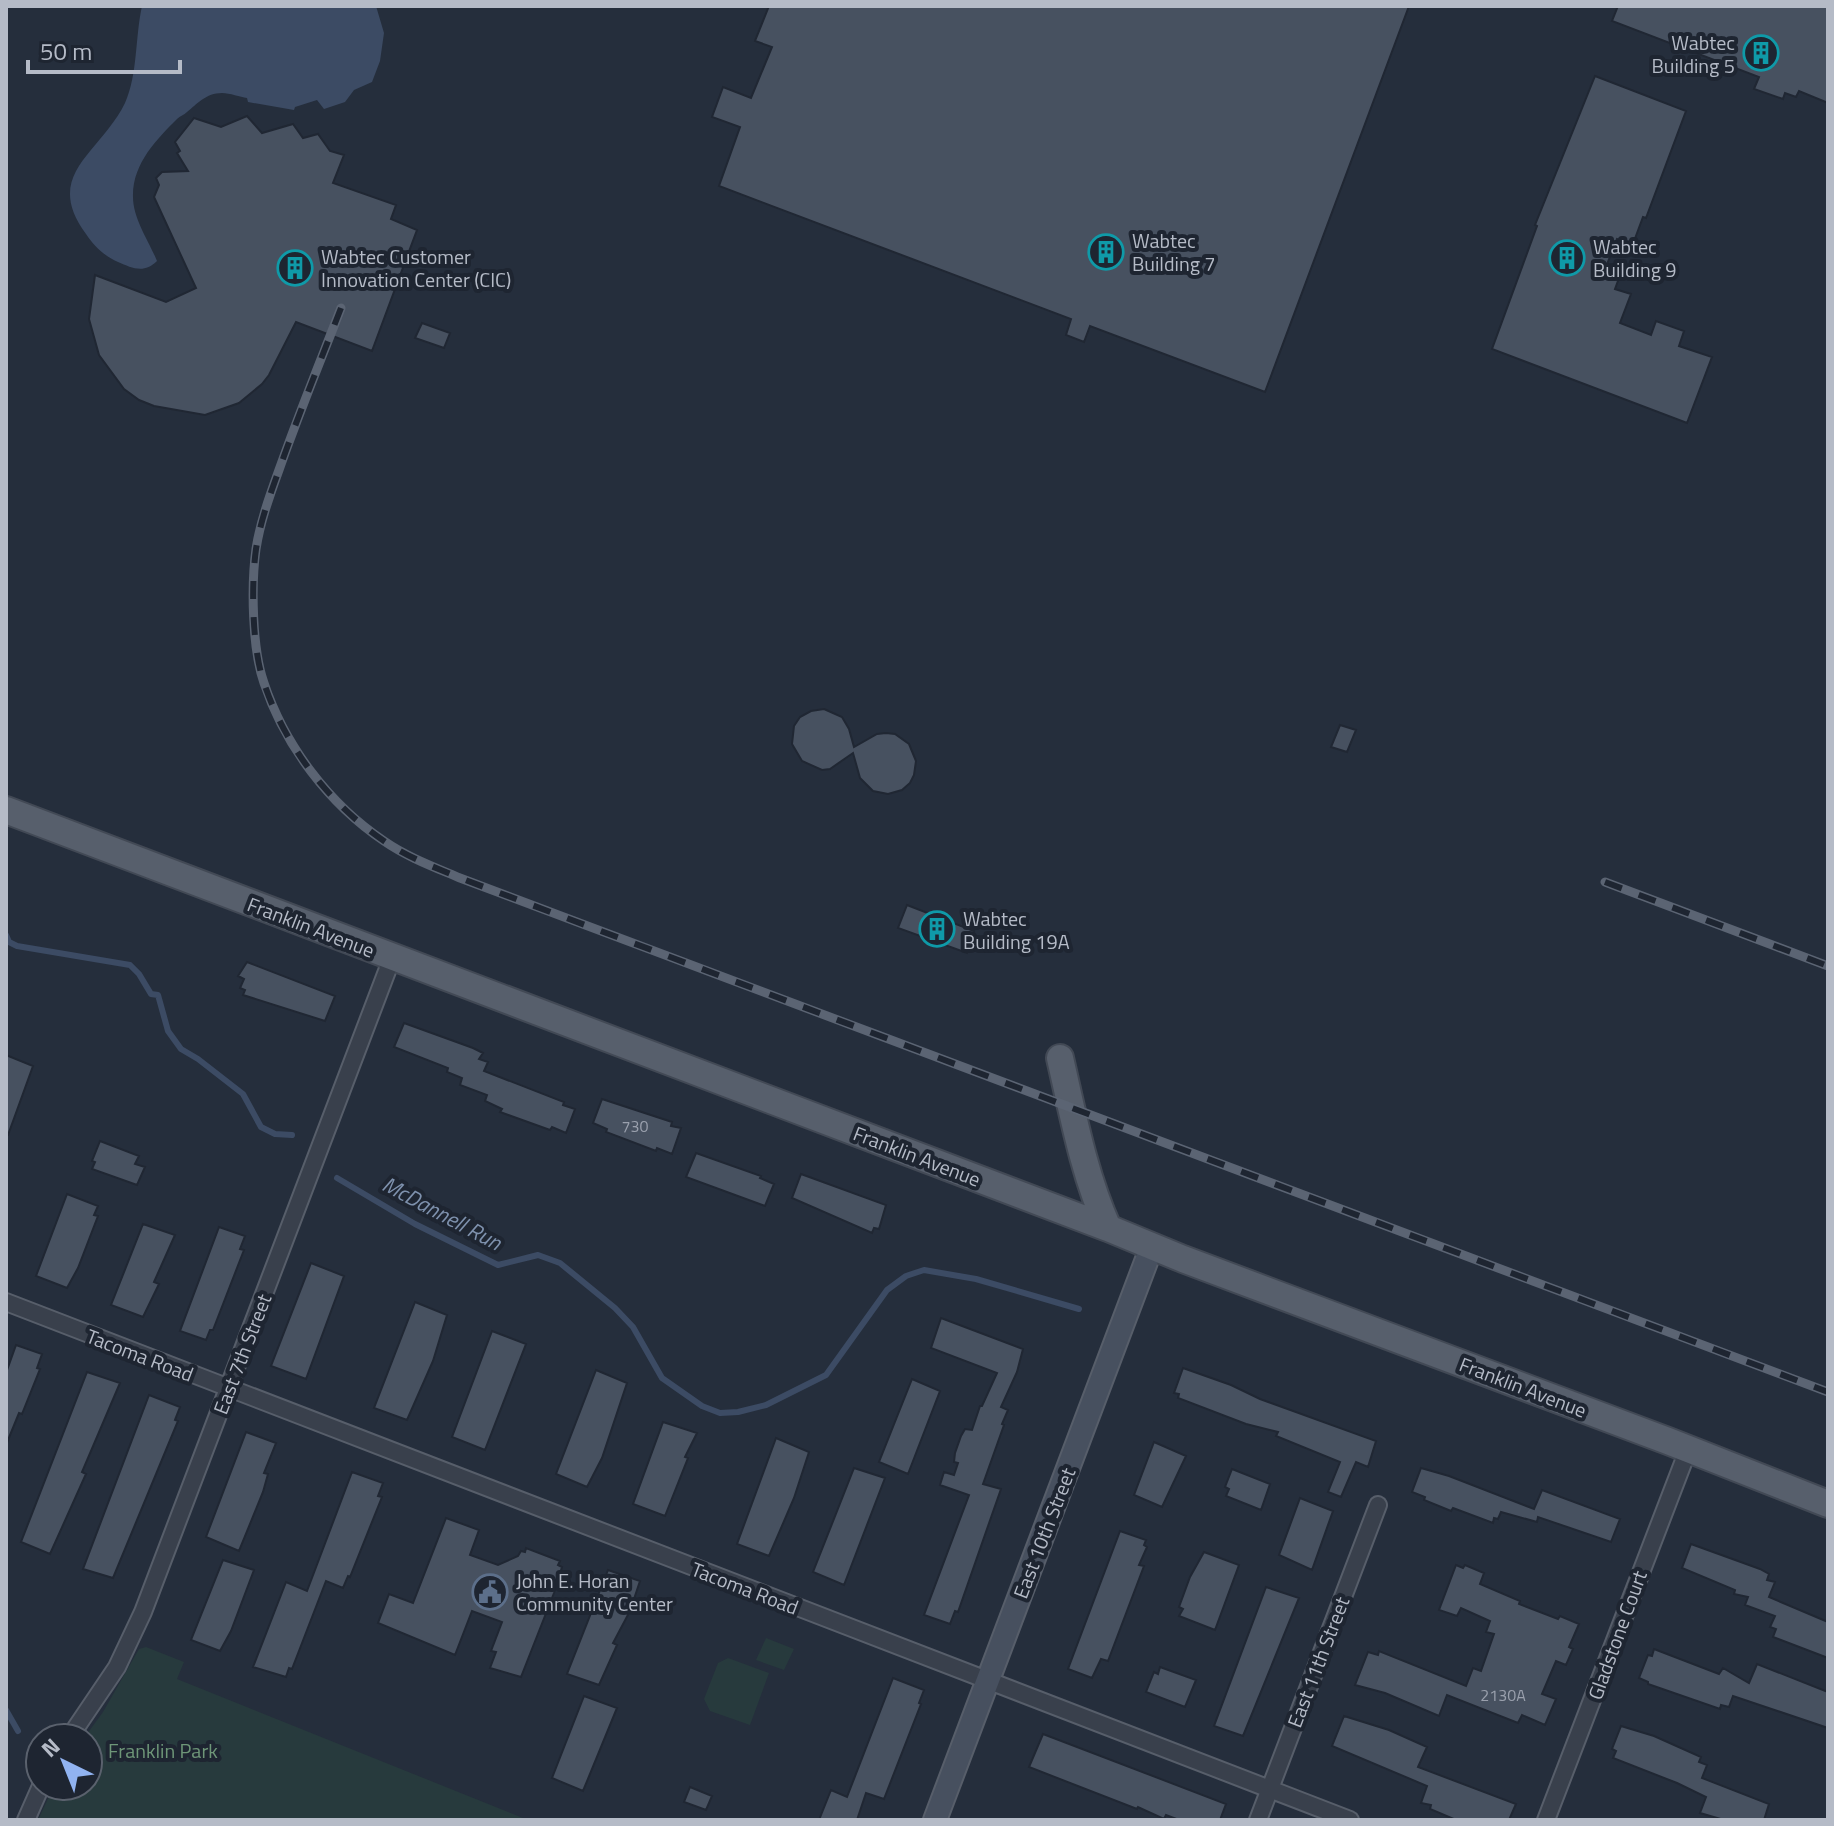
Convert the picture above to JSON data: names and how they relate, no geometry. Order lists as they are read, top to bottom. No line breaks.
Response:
{"streets":{"main road":["Franklin Avenue"],"street":["East 7th Street","Tacoma Road","East 10th Street","Gladstone Court","East 11th Street"]},"crossings":[["Franklin Avenue","East 7th Street"],["Franklin Avenue","East 10th Street"],["Franklin Avenue","Gladstone Court"],["East 7th Street","Tacoma Road"],["Tacoma Road","East 10th Street"],["Tacoma Road","East 11th Street"]],"water":["McDannell Run"],"parks":["Franklin Park"],"places":{"building":["Wabtec Building 5","Wabtec Building 7","Wabtec Building 9","Wabtec Customer Innovation Center (CIC)","Wabtec Building 19A"],"public building":["John E. Horan Community Center"]},"house_numbers":["730","2130A"],"scale_bar":"50 m","north":"top left"}
